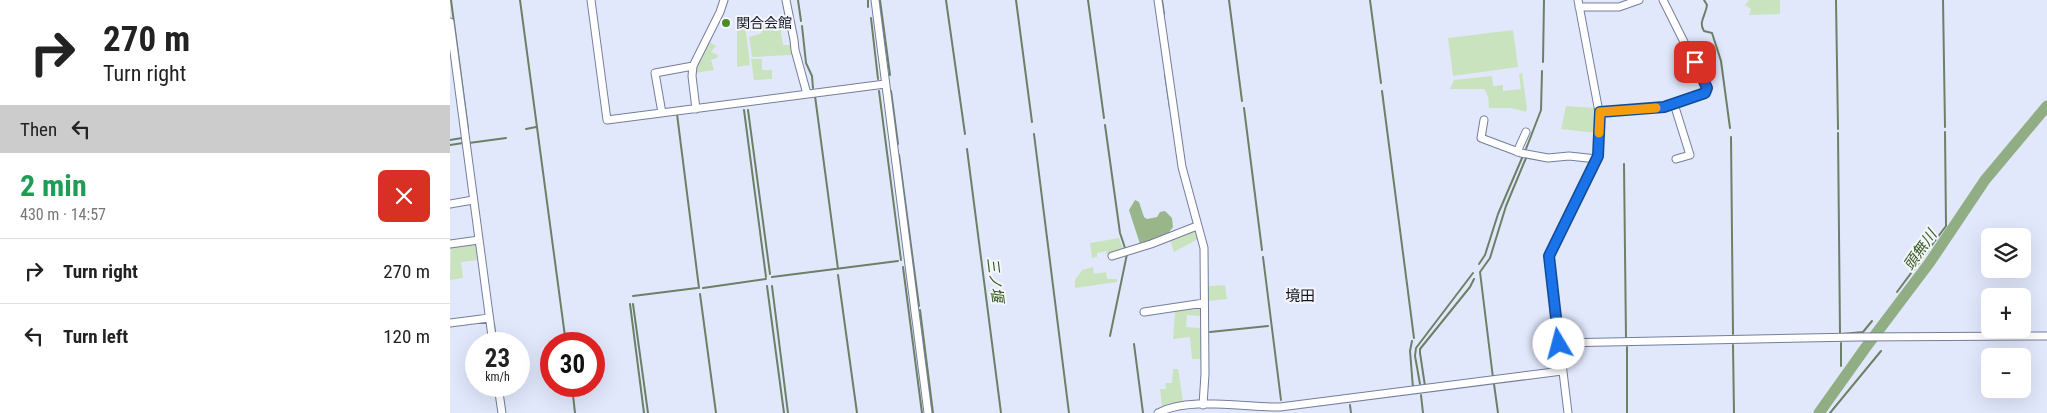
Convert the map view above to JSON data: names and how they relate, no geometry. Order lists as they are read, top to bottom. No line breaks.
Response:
{"districts":["境田"],"water":["頭無川","三ノ堰"],"places":["関合会館"],"page":{"turn":["270 m","Turn right"],"then":"Then","heading":["2 min","430 m · 14:57"],"map_buttons":["+","−"],"list":[{"name":"Turn right","value":"270 m"},{"name":"Turn left","value":"120 m"}],"speed":"23 km/h","limit":"30"}}
